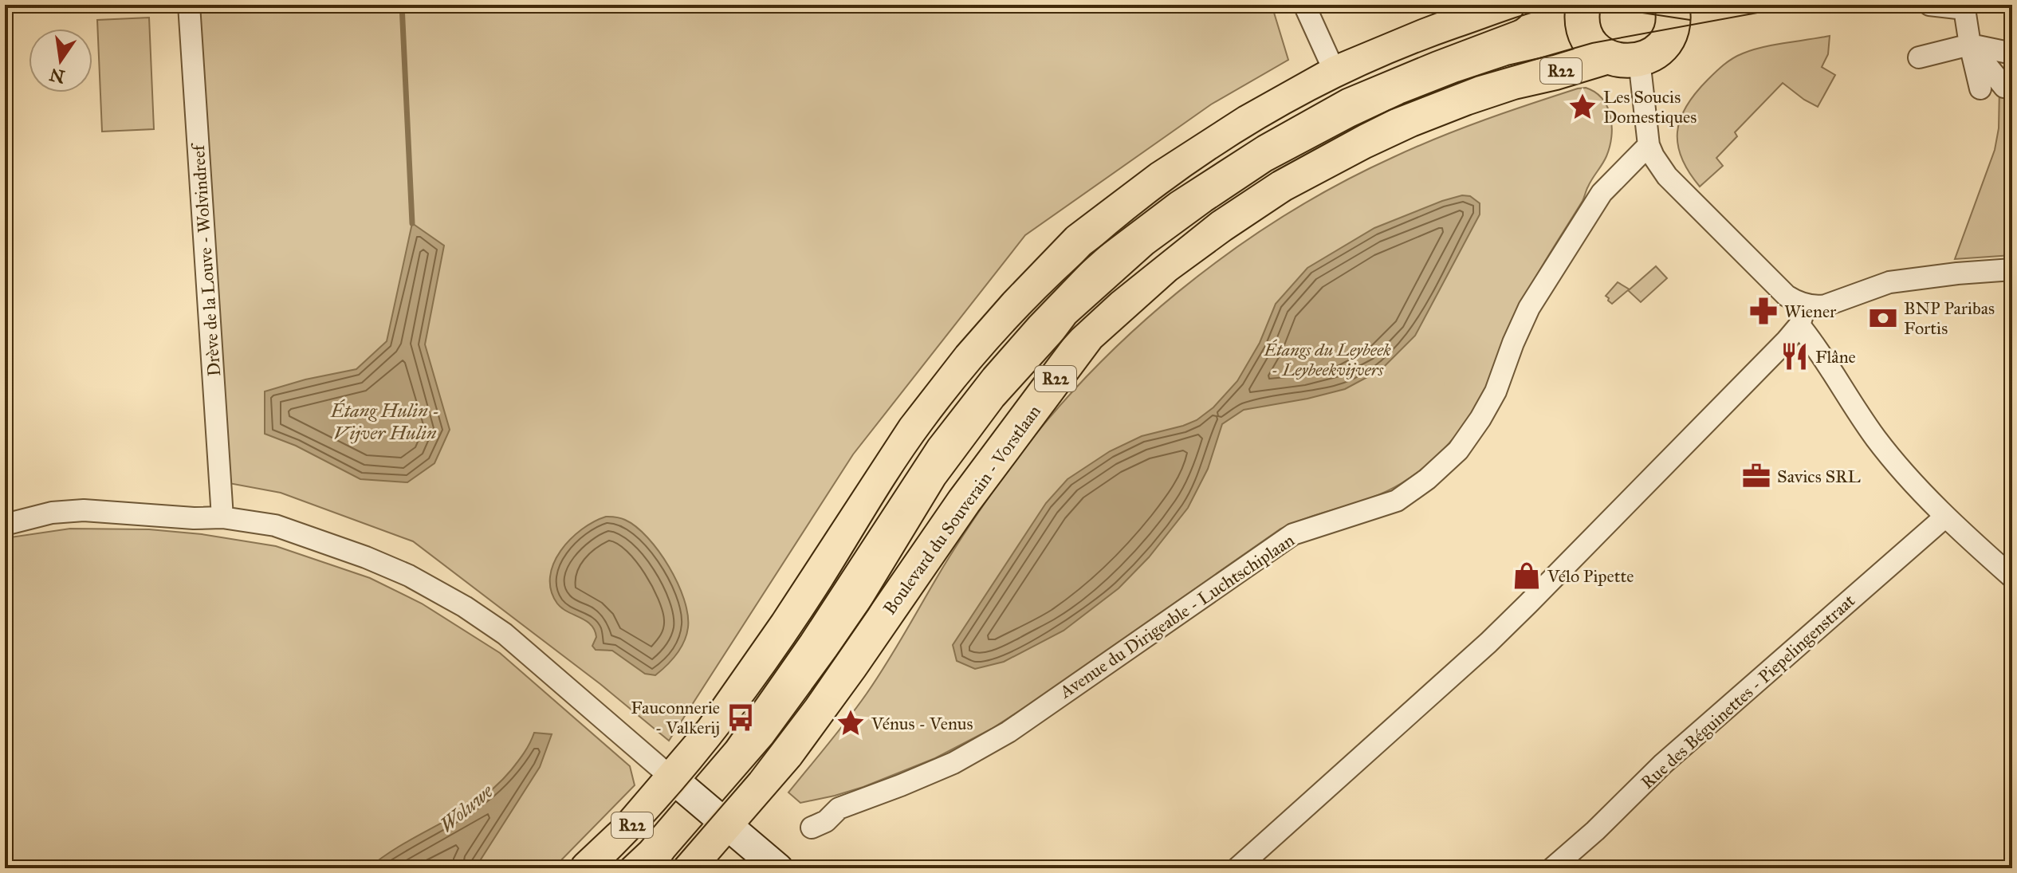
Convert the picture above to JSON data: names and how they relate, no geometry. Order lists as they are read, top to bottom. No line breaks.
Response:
{"streets":{"main road":["R22","Boulevard du Souverain - Vorstlaan"],"street":["Drève de la Louve - Wolvindreef","Avenue du Dirigeable - Luchtschiplaan","Rue des Béguinettes - Piepelingenstraat"]},"crossings":[["R22","Boulevard du Souverain - Vorstlaan"]],"water":["Étang Hulin - Vijver Hulin","Woluwe"],"parks":["Étangs du Leybeek - Leybeekvijvers"],"places":{"place":["Les Soucis Domestiques","Vénus - Venus"],"pharmacy":["Wiener"],"bank":["BNP Paribas Fortis"],"restaurant":["Flâne"],"office":["Savics SRL"],"shop":["Vélo Pipette"],"bus stop":["Fauconnerie - Valkerij"]},"north":"bottom"}
